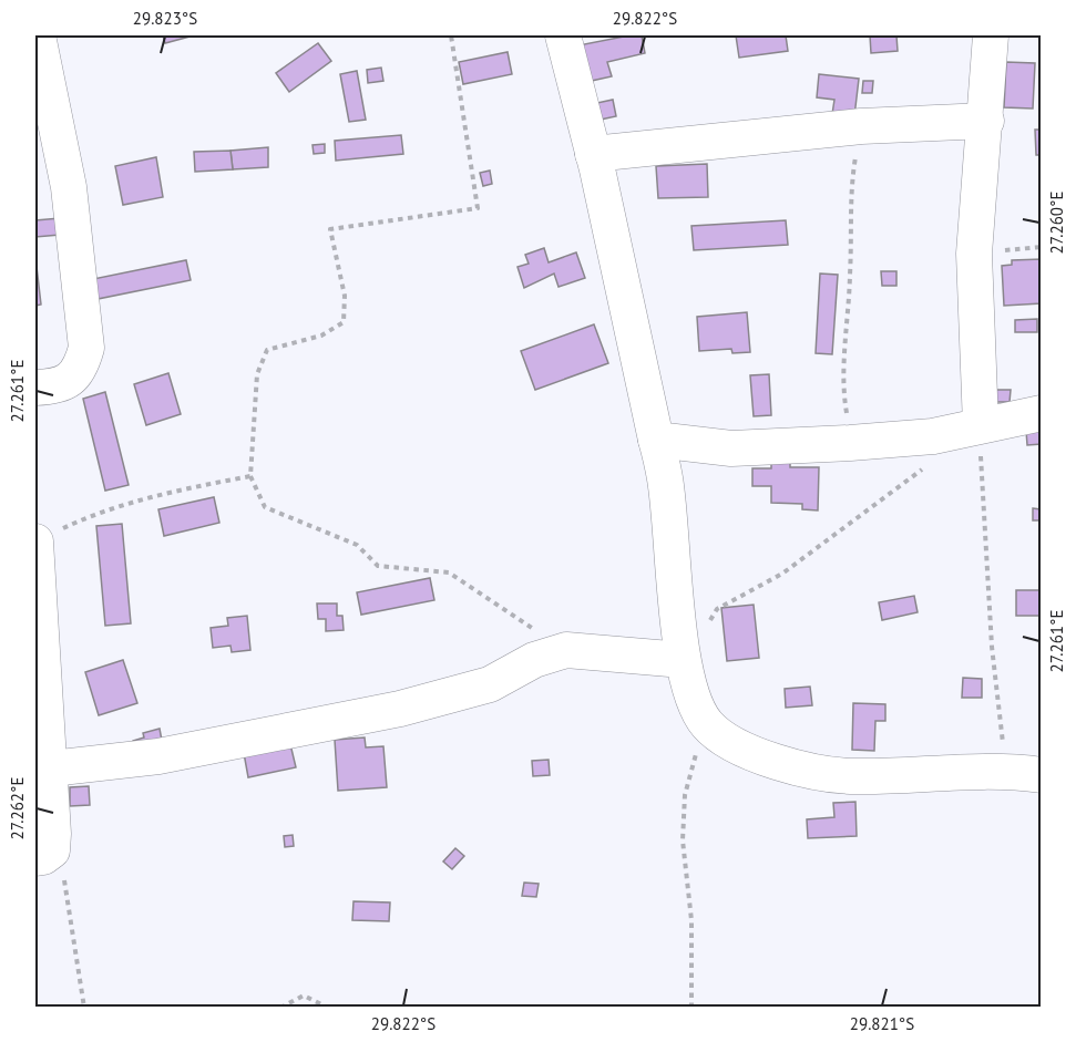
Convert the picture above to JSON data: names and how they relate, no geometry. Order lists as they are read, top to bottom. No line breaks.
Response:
{"coordinates":["29.823°S","29.822°S","27.260°E","27.261°E","27.262°E","29.821°S"]}
